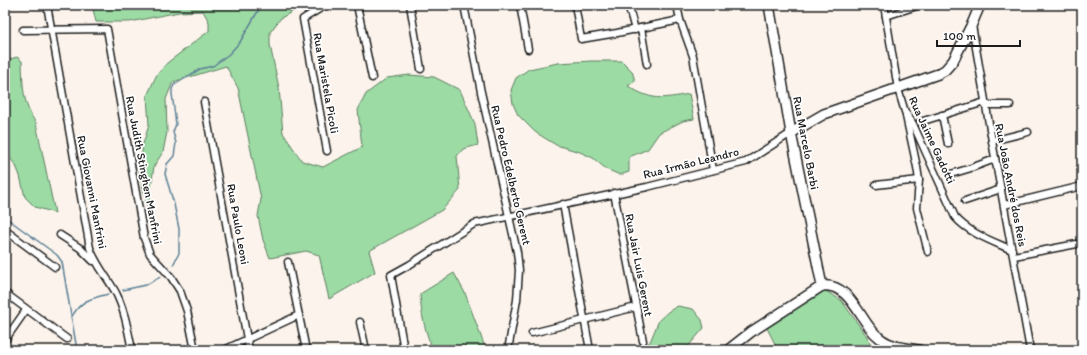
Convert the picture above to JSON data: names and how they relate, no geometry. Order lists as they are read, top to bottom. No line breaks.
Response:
{"streets":{"street":["Rua Maristela Picoli","Rua Jaime Gadotti","Rua Marcelo Barbi","Rua Irmão Leandro","Rua Judith Stinghen Manfrini","Rua Pedro Edelberto Gerent","Rua João André dos Reis","Rua Giovanni Manfrini","Rua Paulo Leoni","Rua Jair Luis Gerent"]},"crossings":[["Rua Jaime Gadotti","Rua Irmão Leandro"],["Rua Jaime Gadotti","Rua João André dos Reis"],["Rua Marcelo Barbi","Rua Irmão Leandro"],["Rua Irmão Leandro","Rua Pedro Edelberto Gerent"],["Rua Irmão Leandro","Rua João André dos Reis"],["Rua Irmão Leandro","Rua Jair Luis Gerent"],["Rua Judith Stinghen Manfrini","Rua Giovanni Manfrini"]],"scale_bar":"100 m"}
